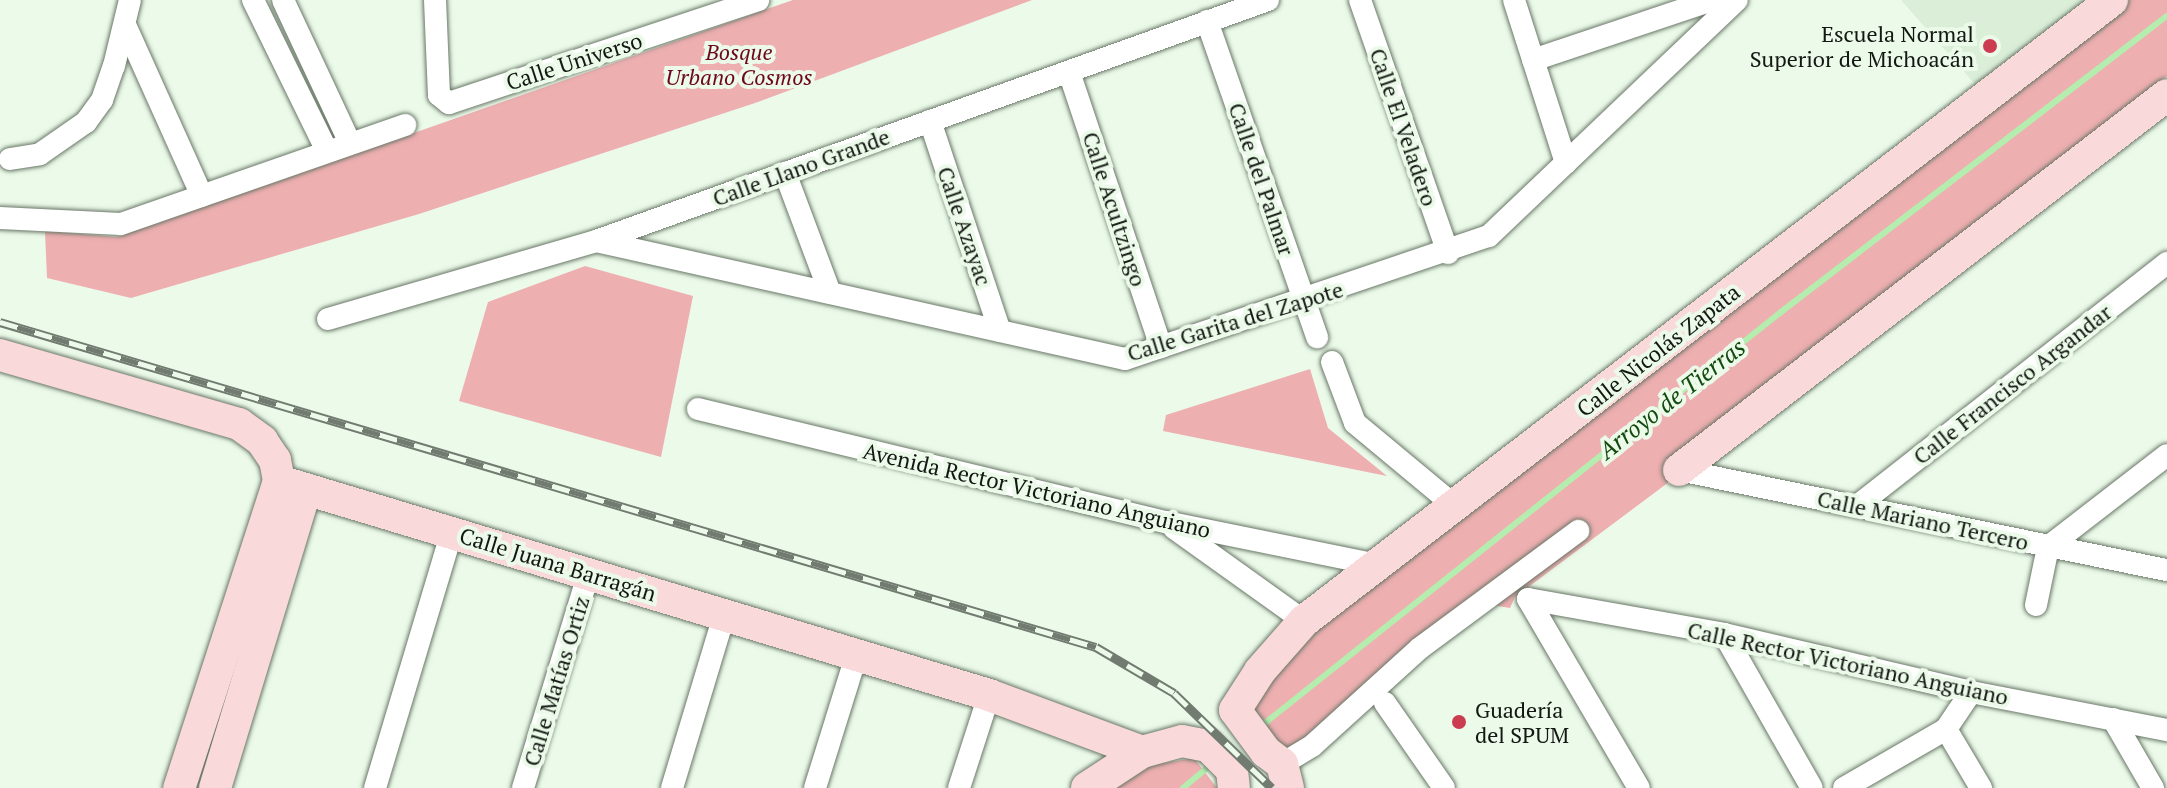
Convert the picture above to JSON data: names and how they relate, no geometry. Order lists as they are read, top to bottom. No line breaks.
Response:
{"streets":{"street":["Calle Universo","Calle El Veladero","Calle Llano Grande","Calle del Palmar","Calle Acultzingo","Calle Azayac","Calle Garita del Zapote","Calle Nicolás Zapata","Calle Francisco Argandar","Avenida Rector Victoriano Anguiano","Calle Mariano Tercero","Calle Juana Barragán","Calle Rector Victoriano Anguiano","Calle Matías Ortiz"]},"crossings":[["Calle El Veladero","Calle Garita del Zapote"],["Calle Llano Grande","Calle del Palmar"],["Calle Llano Grande","Calle Acultzingo"],["Calle Llano Grande","Calle Azayac"],["Calle Llano Grande","Calle Garita del Zapote"],["Calle del Palmar","Calle Garita del Zapote"],["Calle Acultzingo","Calle Garita del Zapote"],["Calle Azayac","Calle Garita del Zapote"],["Calle Nicolás Zapata","Avenida Rector Victoriano Anguiano"],["Calle Francisco Argandar","Calle Mariano Tercero"],["Calle Juana Barragán","Calle Matías Ortiz"]],"water":["Arroyo de Tierras"],"parks":["Bosque Urbano Cosmos"],"places":["Escuela Normal Superior de Michoacán","Guadería del SPUM"]}
